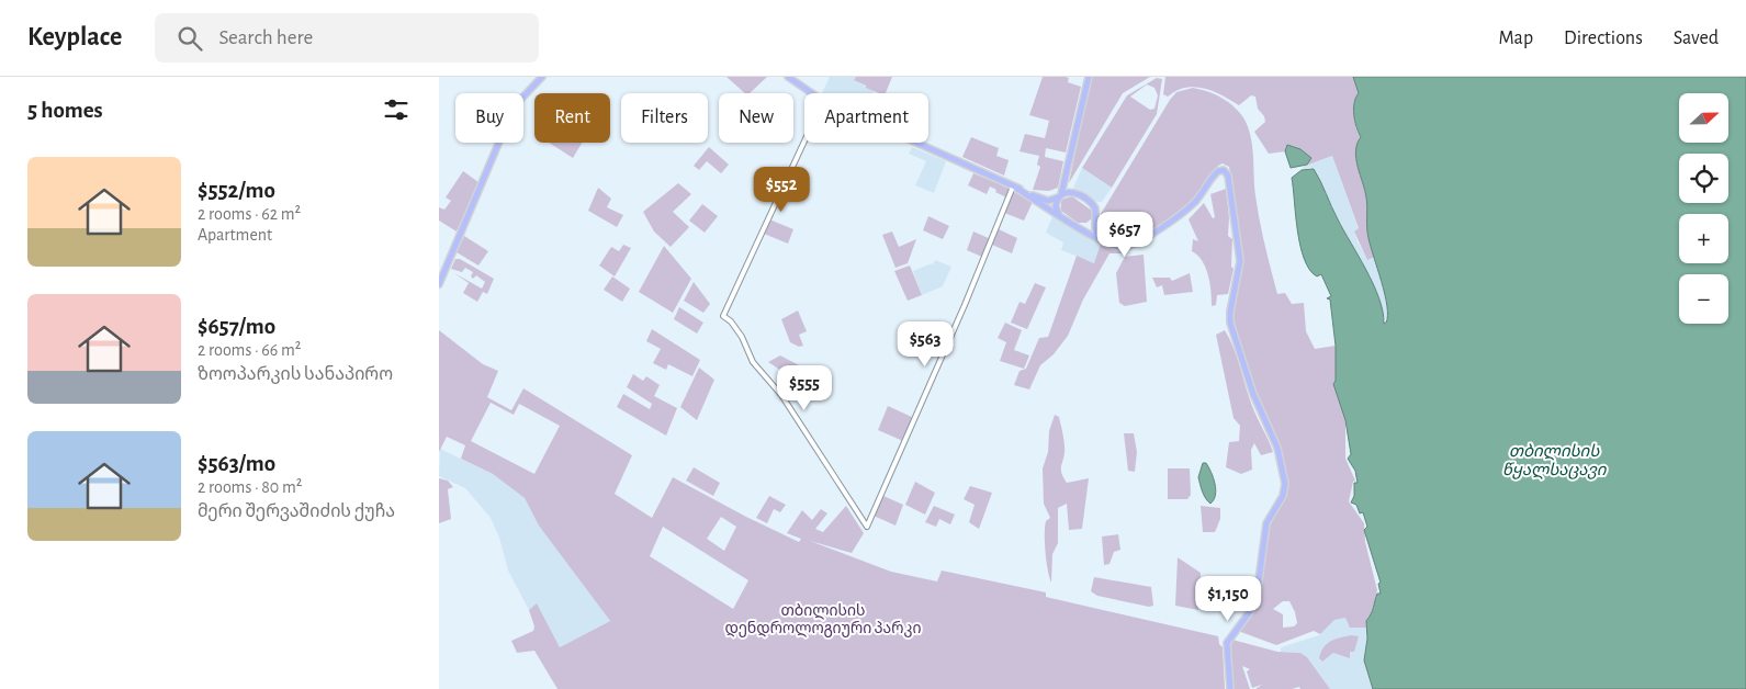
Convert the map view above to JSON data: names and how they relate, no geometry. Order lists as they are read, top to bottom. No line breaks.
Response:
{"water":["თბილისის წყალსაცავი"],"parks":["თბილისის დენდროლოგიური პარკი"],"north":"right","page":{"header":"Keyplace","search":"Search here","nav":["Map","Directions","Saved"],"heading":"5 homes","map_buttons":["+","−"],"chip":["Buy","Rent","Filters","New","Apartment"],"list":[{"name":"$552/mo","note":"2 rooms · 62 m² · Apartment"},{"name":"$657/mo","note":"2 rooms · 66 m² · ზოოპარკის სანაპირო"},{"name":"$563/mo","note":"2 rooms · 80 m² · მერი შერვაშიძის ქუჩა"}],"price":["$552","$657","$563","$555","$1,150"]}}
